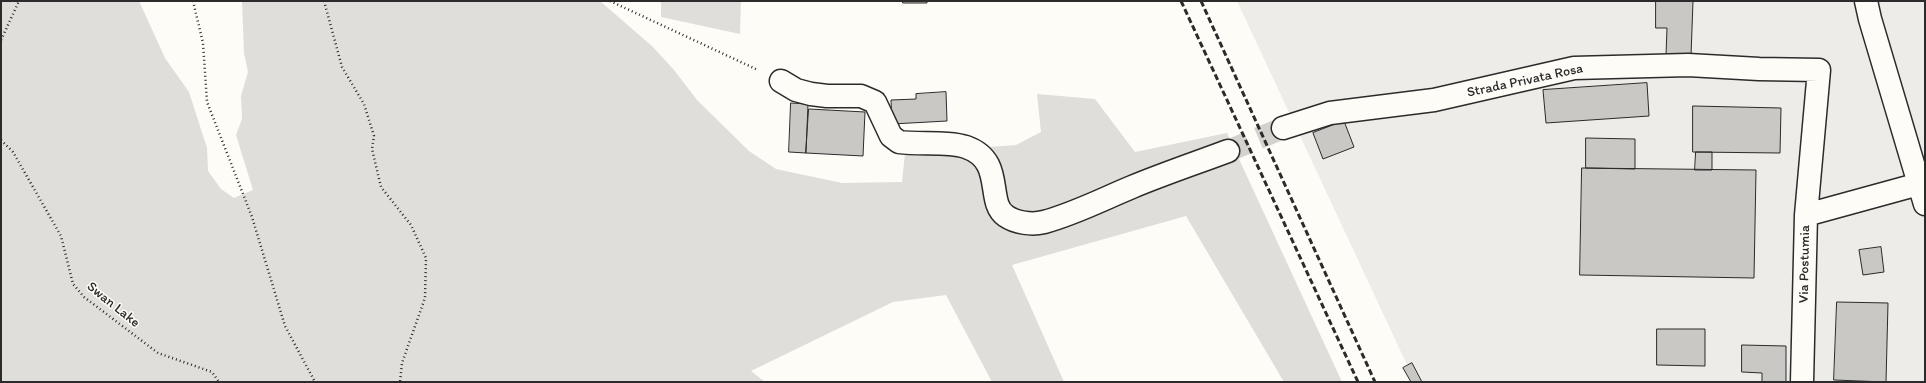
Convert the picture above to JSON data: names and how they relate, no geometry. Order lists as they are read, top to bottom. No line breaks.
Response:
{"streets":{"street":["Strada Privata Rosa","Via Postumia"],"path":["Swan Lake"]},"crossings":[["Strada Privata Rosa","Via Postumia"]]}
